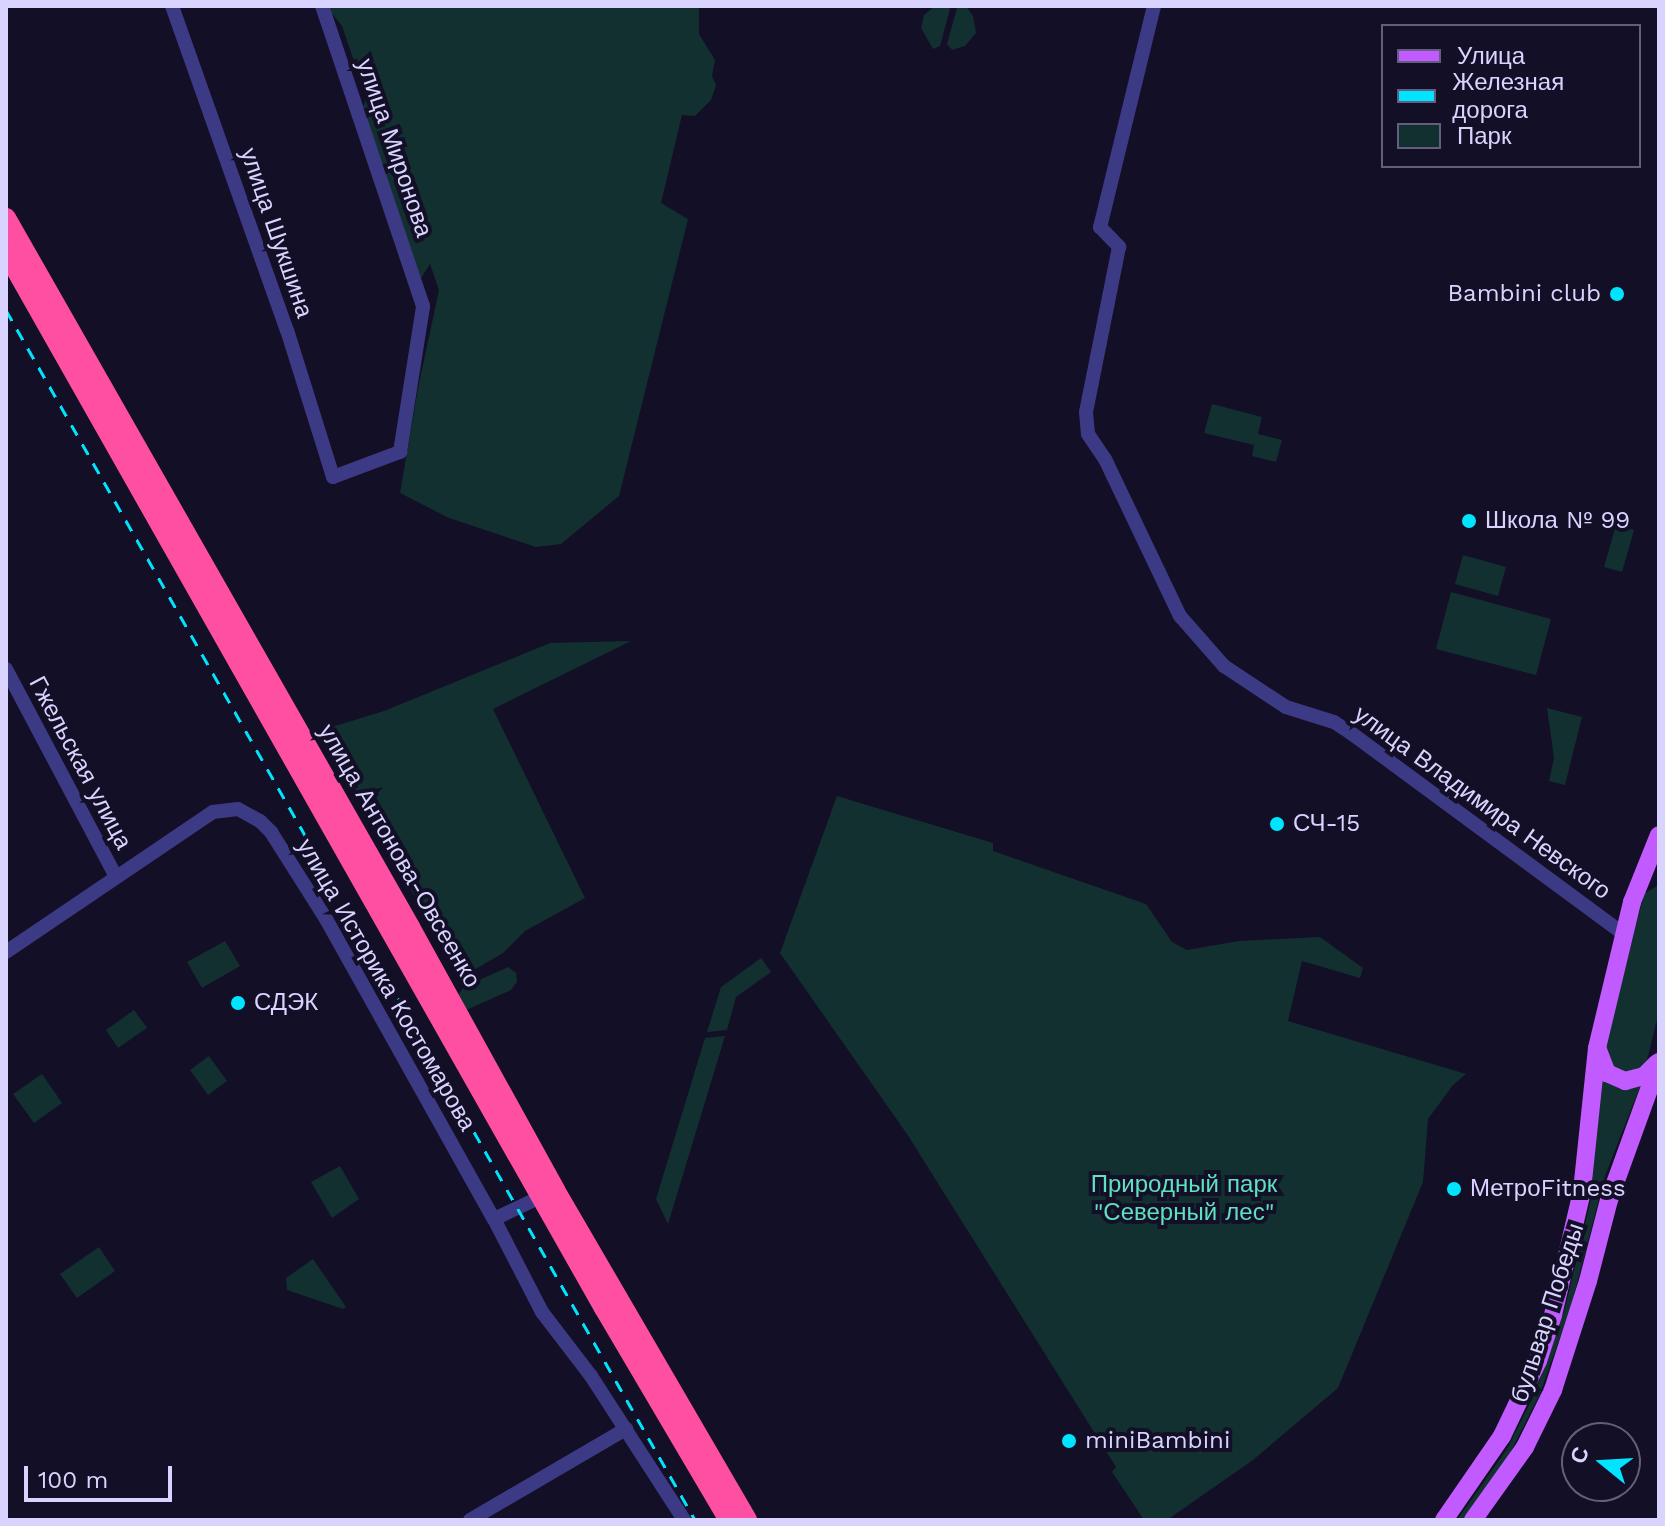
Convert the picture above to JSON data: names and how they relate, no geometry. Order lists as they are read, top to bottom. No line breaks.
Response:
{"streets":{"highway":["улица Антонова-Овсеенко"],"main road":["бульвар Победы"],"street":["улица Миронова","улица Шукшина","Гжельская улица","улица Владимира Невского","улица Историка Костомарова"]},"crossings":[["улица Миронова","улица Шукшина"],["Гжельская улица","улица Историка Костомарова"],["улица Владимира Невского","бульвар Победы"]],"parks":["Природный парк \"Северный лес\""],"places":["Bambini club","Школа № 99","СЧ-15","СДЭК","МетроFitness","miniBambini"],"legend":["Улица","Железная дорога","Парк"],"scale_bar":"100 m","north":"left"}
